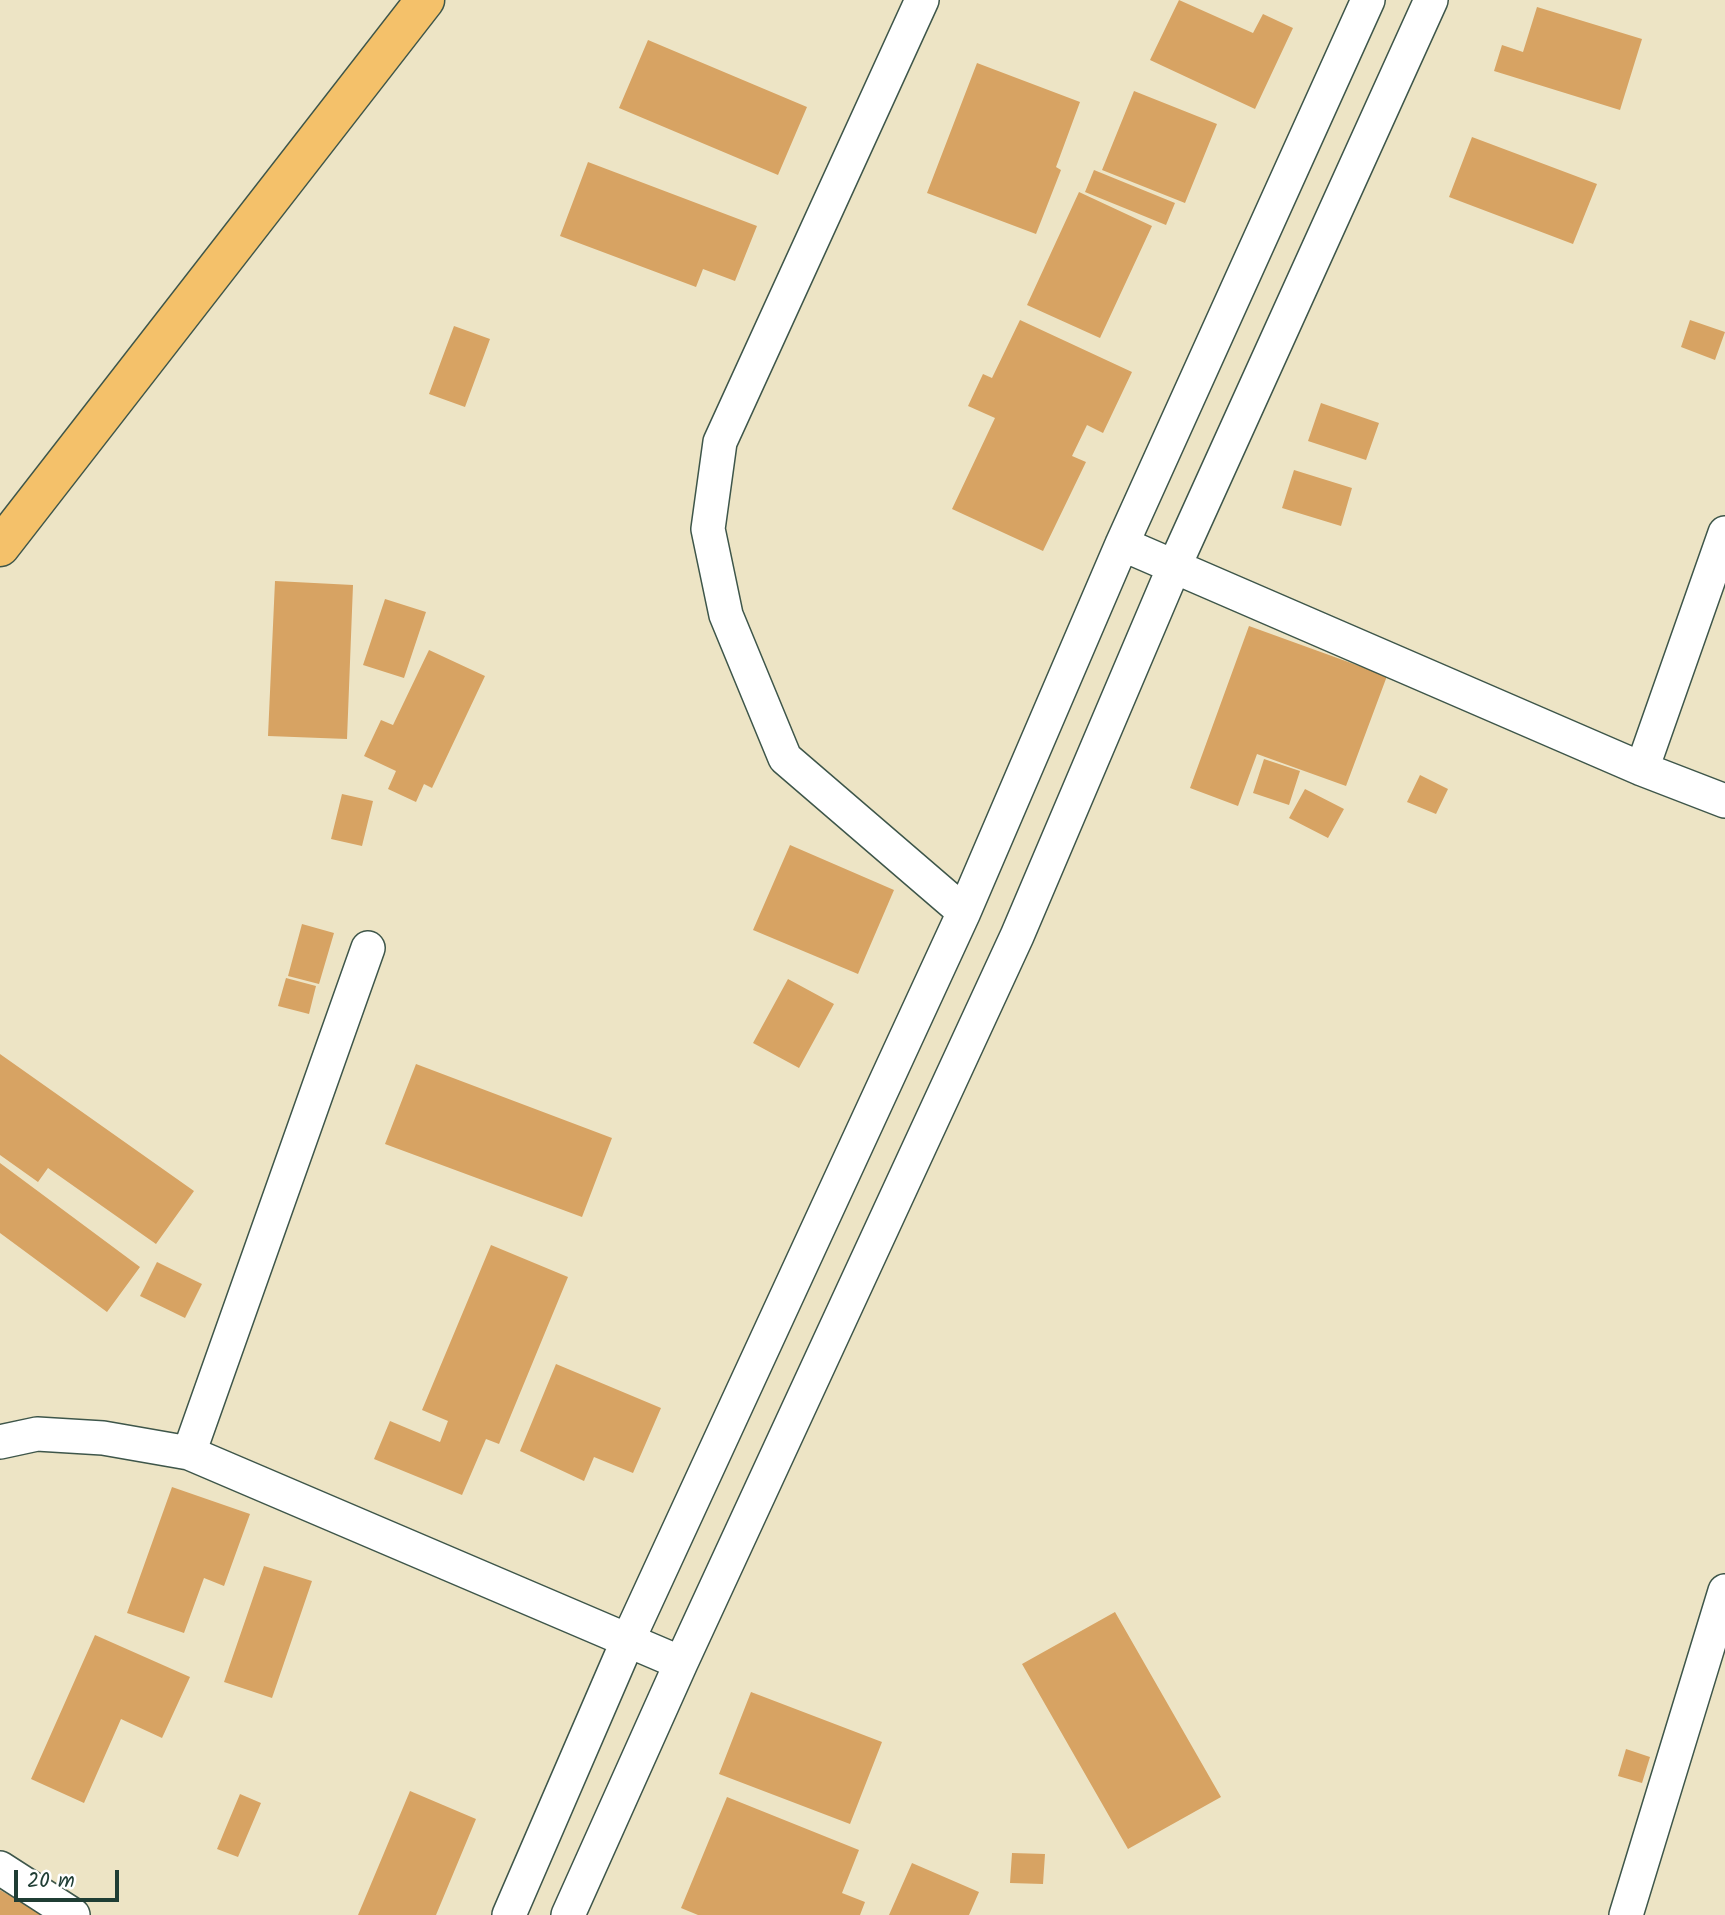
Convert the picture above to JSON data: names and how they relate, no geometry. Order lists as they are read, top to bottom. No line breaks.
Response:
{"scale_bar":"20 m"}
